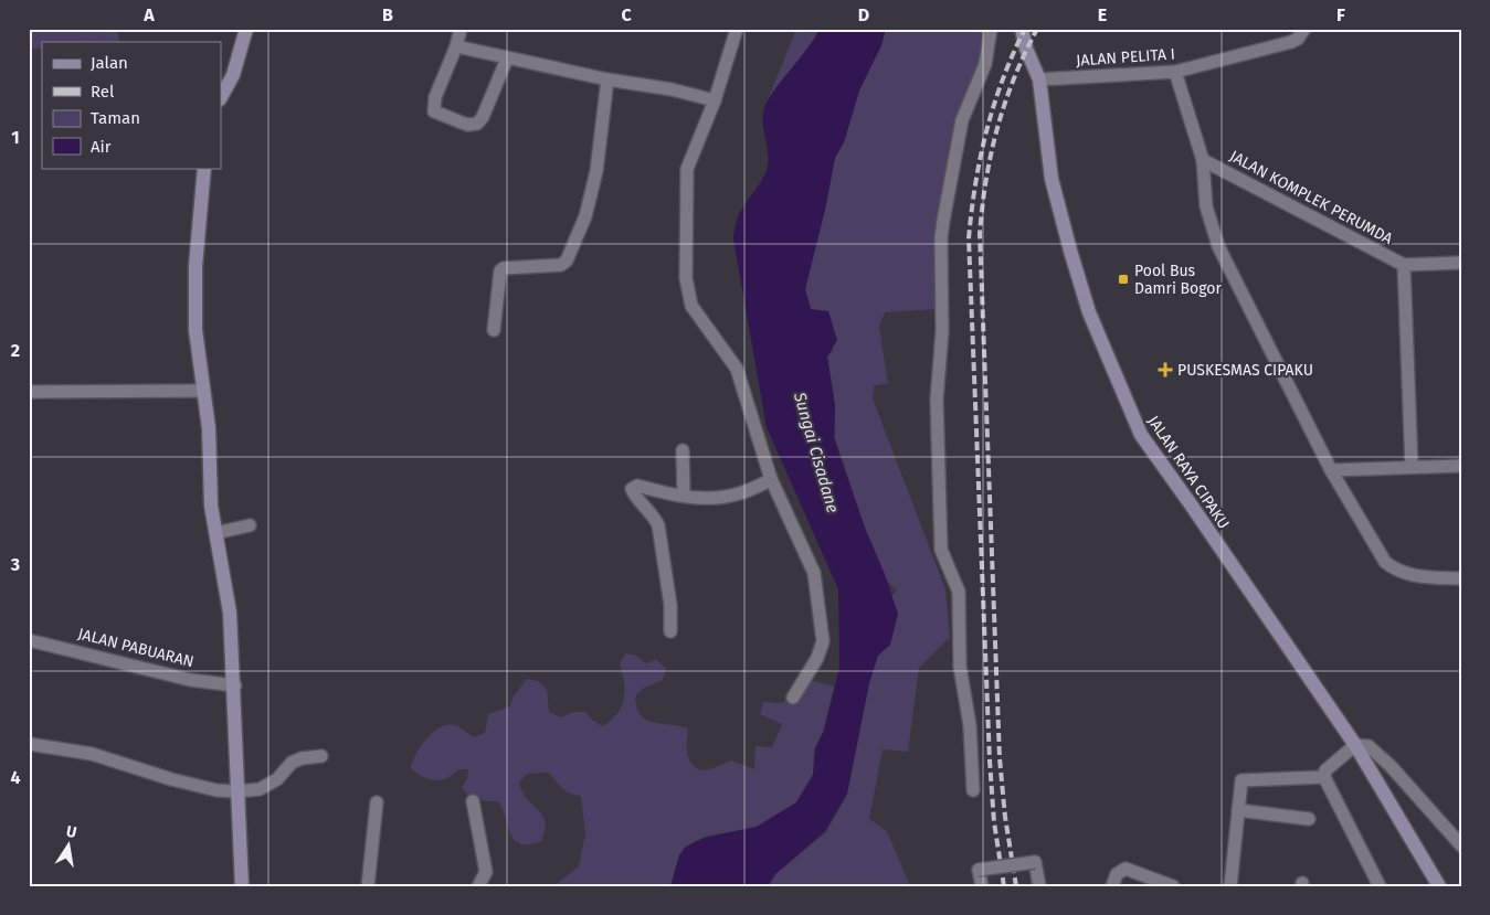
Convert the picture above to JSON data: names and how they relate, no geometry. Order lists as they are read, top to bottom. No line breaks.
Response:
{"streets":{"street":["JALAN PELITA I","JALAN KOMPLEK PERUMDA","JALAN RAYA CIPAKU","JALAN PABUARAN"]},"crossings":[["JALAN PELITA I","JALAN RAYA CIPAKU"]],"water":["Sungai Cisadane"],"places":{"transit":["Pool Bus Damri Bogor"],"health":["PUSKESMAS CIPAKU"]},"legend":["Jalan","Rel","Taman","Air"],"north":"top","grid":{"columns":["A","B","C","D","E","F"],"rows":["1","2","3","4"]}}
